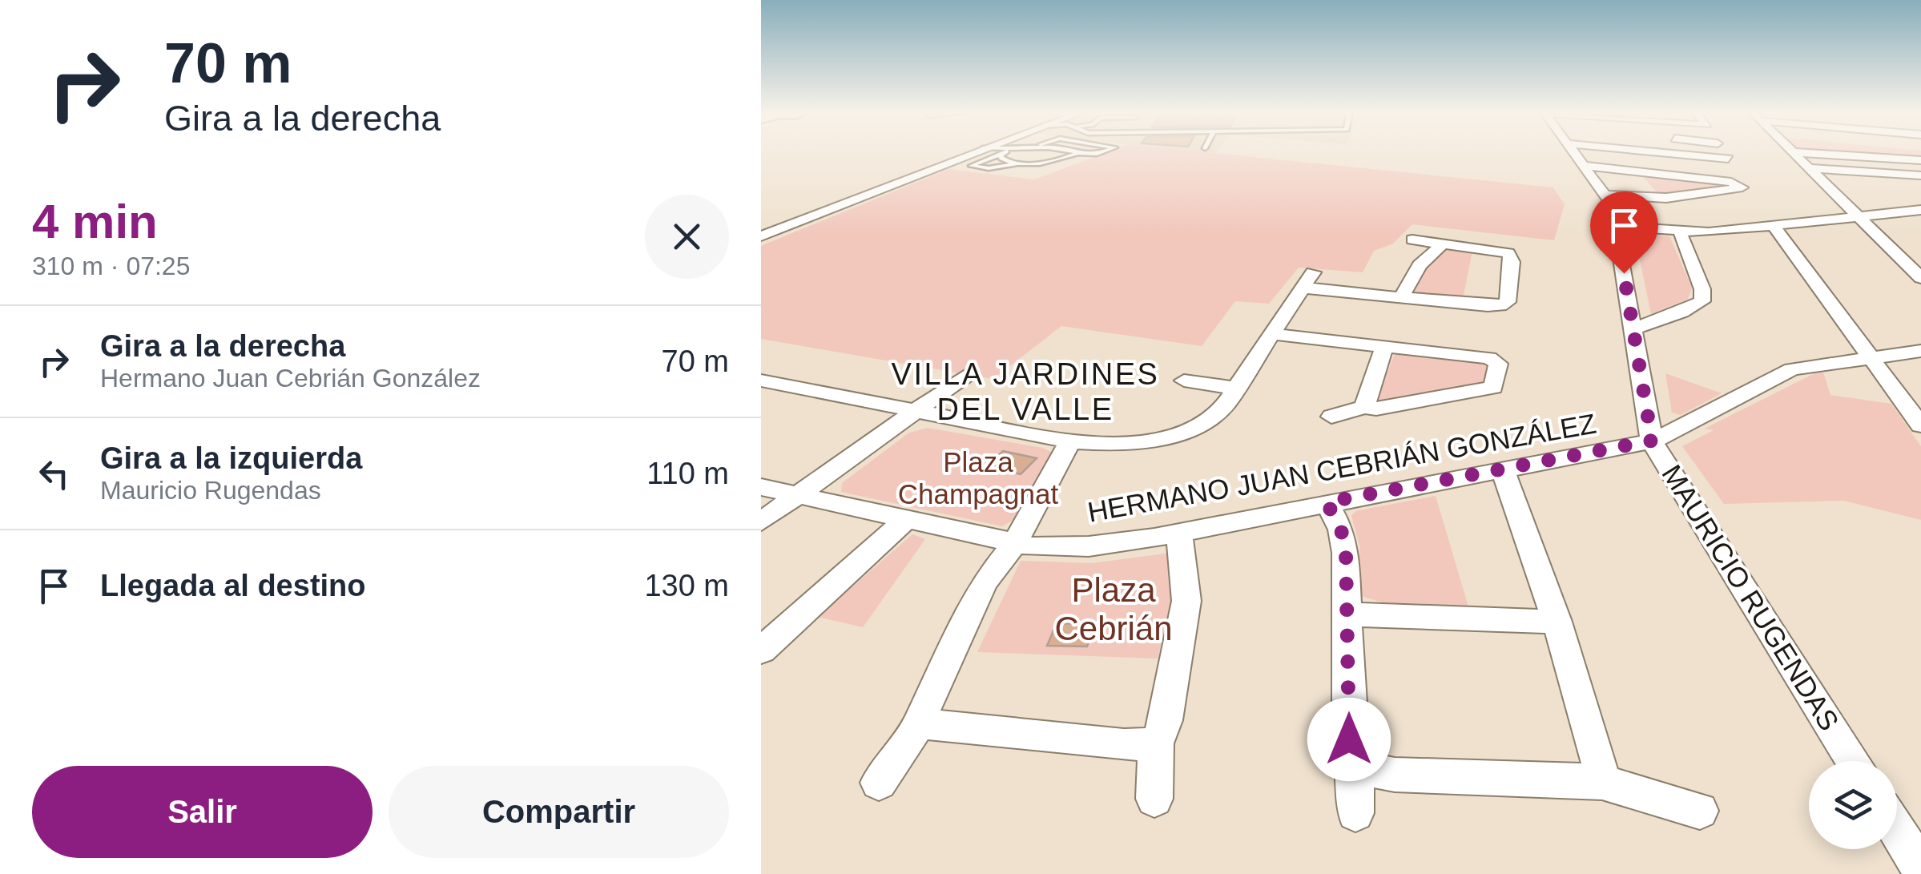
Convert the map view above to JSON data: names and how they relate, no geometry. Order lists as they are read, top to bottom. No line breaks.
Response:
{"streets":{"street":["HERMANO JUAN CEBRIÁN GONZÁLEZ","MAURICIO RUGENDAS"]},"crossings":[["HERMANO JUAN CEBRIÁN GONZÁLEZ","MAURICIO RUGENDAS"]],"districts":["VILLA JARDINES DEL VALLE"],"parks":["Plaza Champagnat","Plaza Cebrián"],"page":{"turn":["70 m","Gira a la derecha"],"heading":["4 min","310 m · 07:25"],"list":[{"name":"Gira a la derecha","note":"Hermano Juan Cebrián González","value":"70 m"},{"name":"Gira a la izquierda","note":"Mauricio Rugendas","value":"110 m"},{"name":"Llegada al destino","value":"130 m"}],"buttons":["Salir","Compartir"]}}
